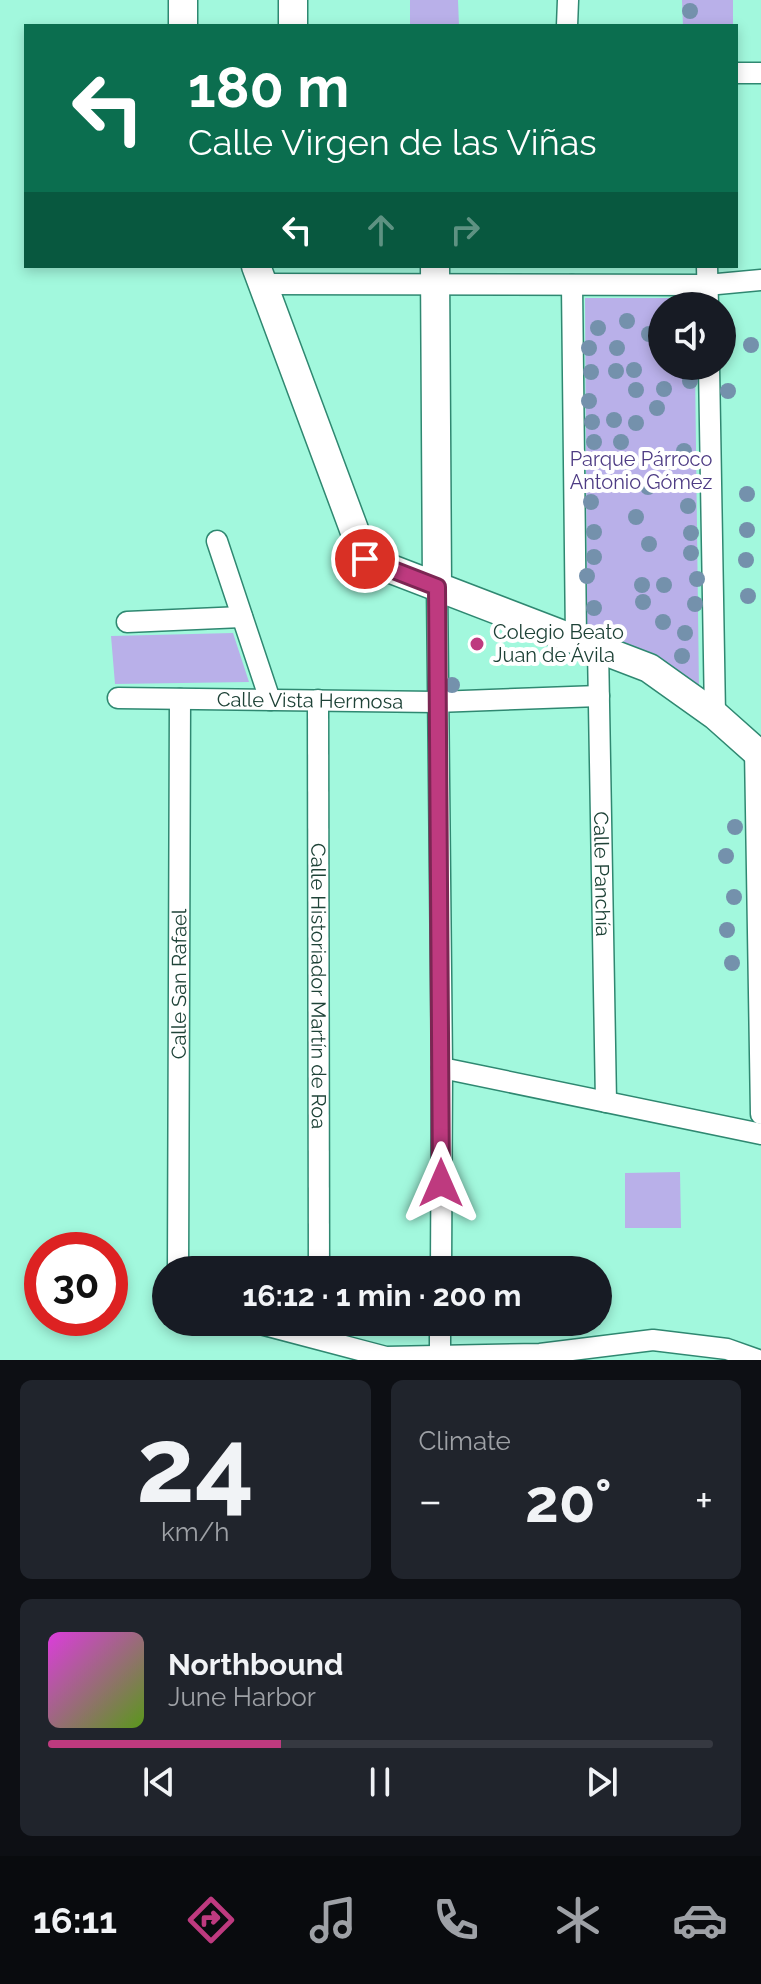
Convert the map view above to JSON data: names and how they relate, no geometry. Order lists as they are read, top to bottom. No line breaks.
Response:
{"streets":{"street":["Calle Vista Hermosa","Calle Panchía","Calle San Rafael","Calle Historiador Martín de Roa"]},"crossings":[["Calle Vista Hermosa","Calle Panchía"],["Calle Vista Hermosa","Calle San Rafael"],["Calle Vista Hermosa","Calle Historiador Martín de Roa"]],"parks":["Parque Párroco Antonio Gómez"],"places":["Colegio Beato Juan de Ávila"],"page":{"turn":["180 m","Calle Virgen de las Viñas"],"limit":"30","trip":"16:12 · 1 min · 200 m","tile":[["24","km/h"],"Climate"],"heat":["−","20°","+"],"song":["Northbound","June Harbor"],"tabs":"16:11"}}
